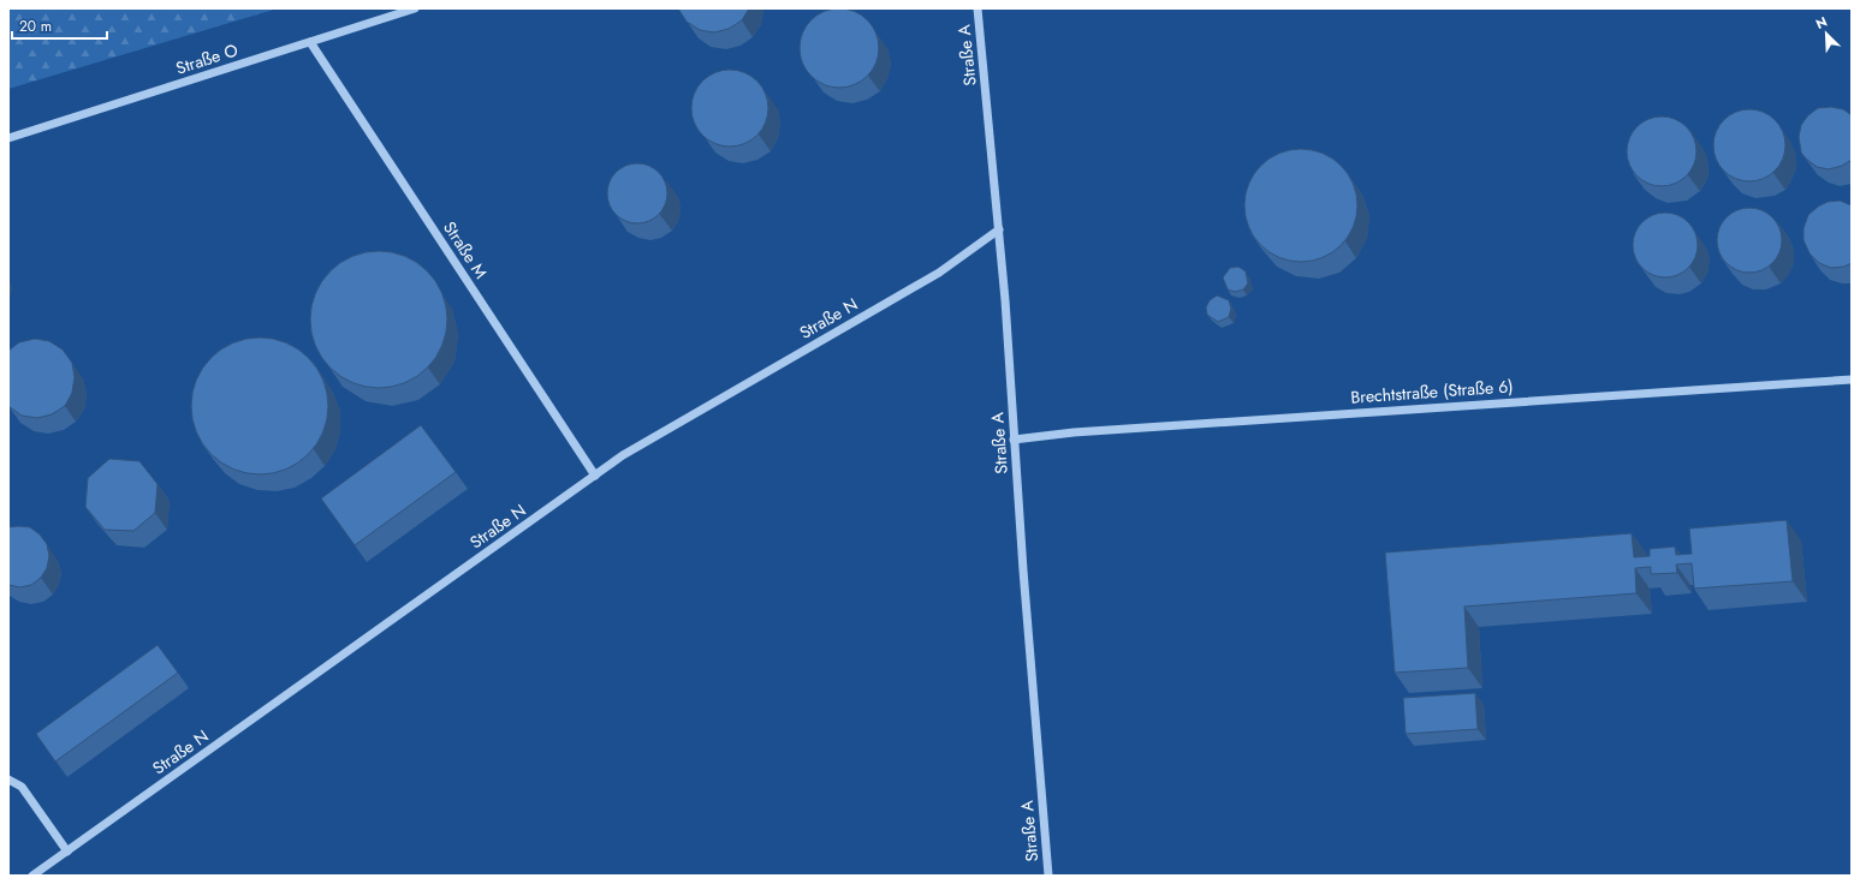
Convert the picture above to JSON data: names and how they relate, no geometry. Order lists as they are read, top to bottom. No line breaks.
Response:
{"streets":{"street":["Straße A","Straße O","Straße M","Straße N","Brechtstraße (Straße 6)"]},"crossings":[["Straße A","Straße N"],["Straße A","Brechtstraße (Straße 6)"],["Straße O","Straße M"],["Straße M","Straße N"]],"scale_bar":"20 m","north":"top left"}
